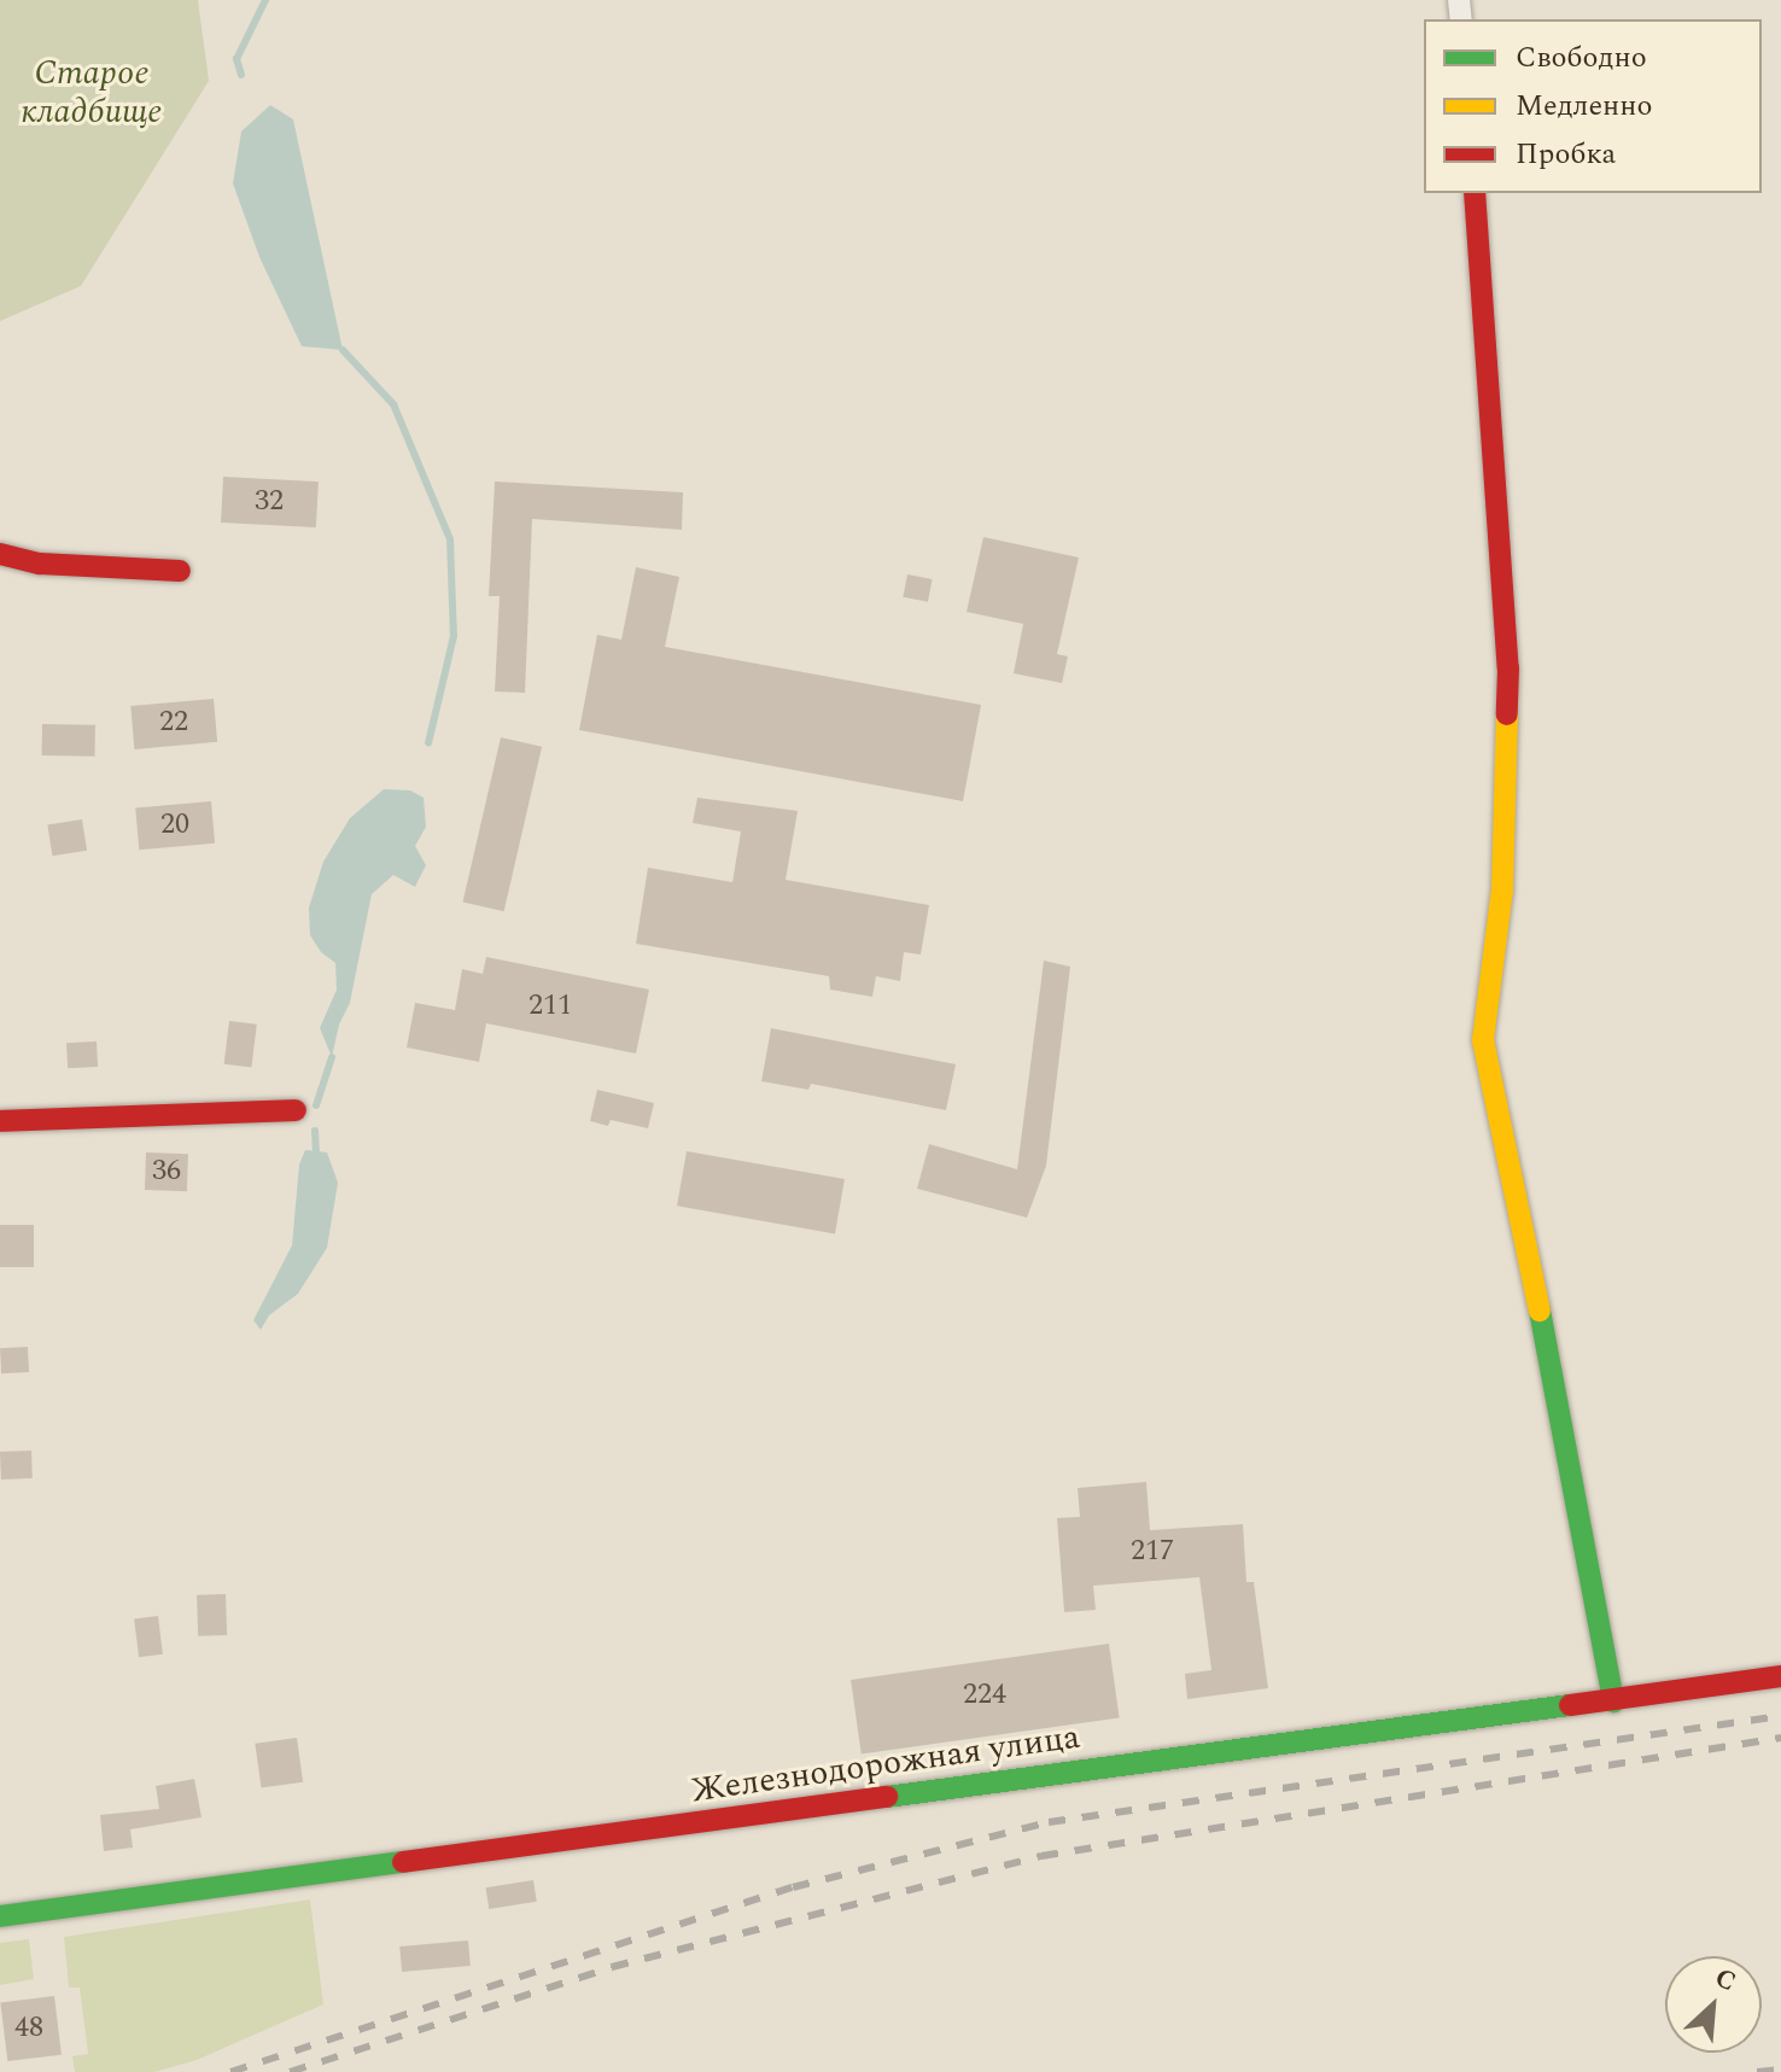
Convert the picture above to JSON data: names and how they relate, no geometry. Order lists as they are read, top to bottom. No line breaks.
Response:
{"streets":{"street":["Железнодорожная улица"]},"parks":["Старое кладбище"],"house_numbers":["32","22","20","211","36","217","224","48"],"legend":["Свободно","Медленно","Пробка"],"north":"top right"}
